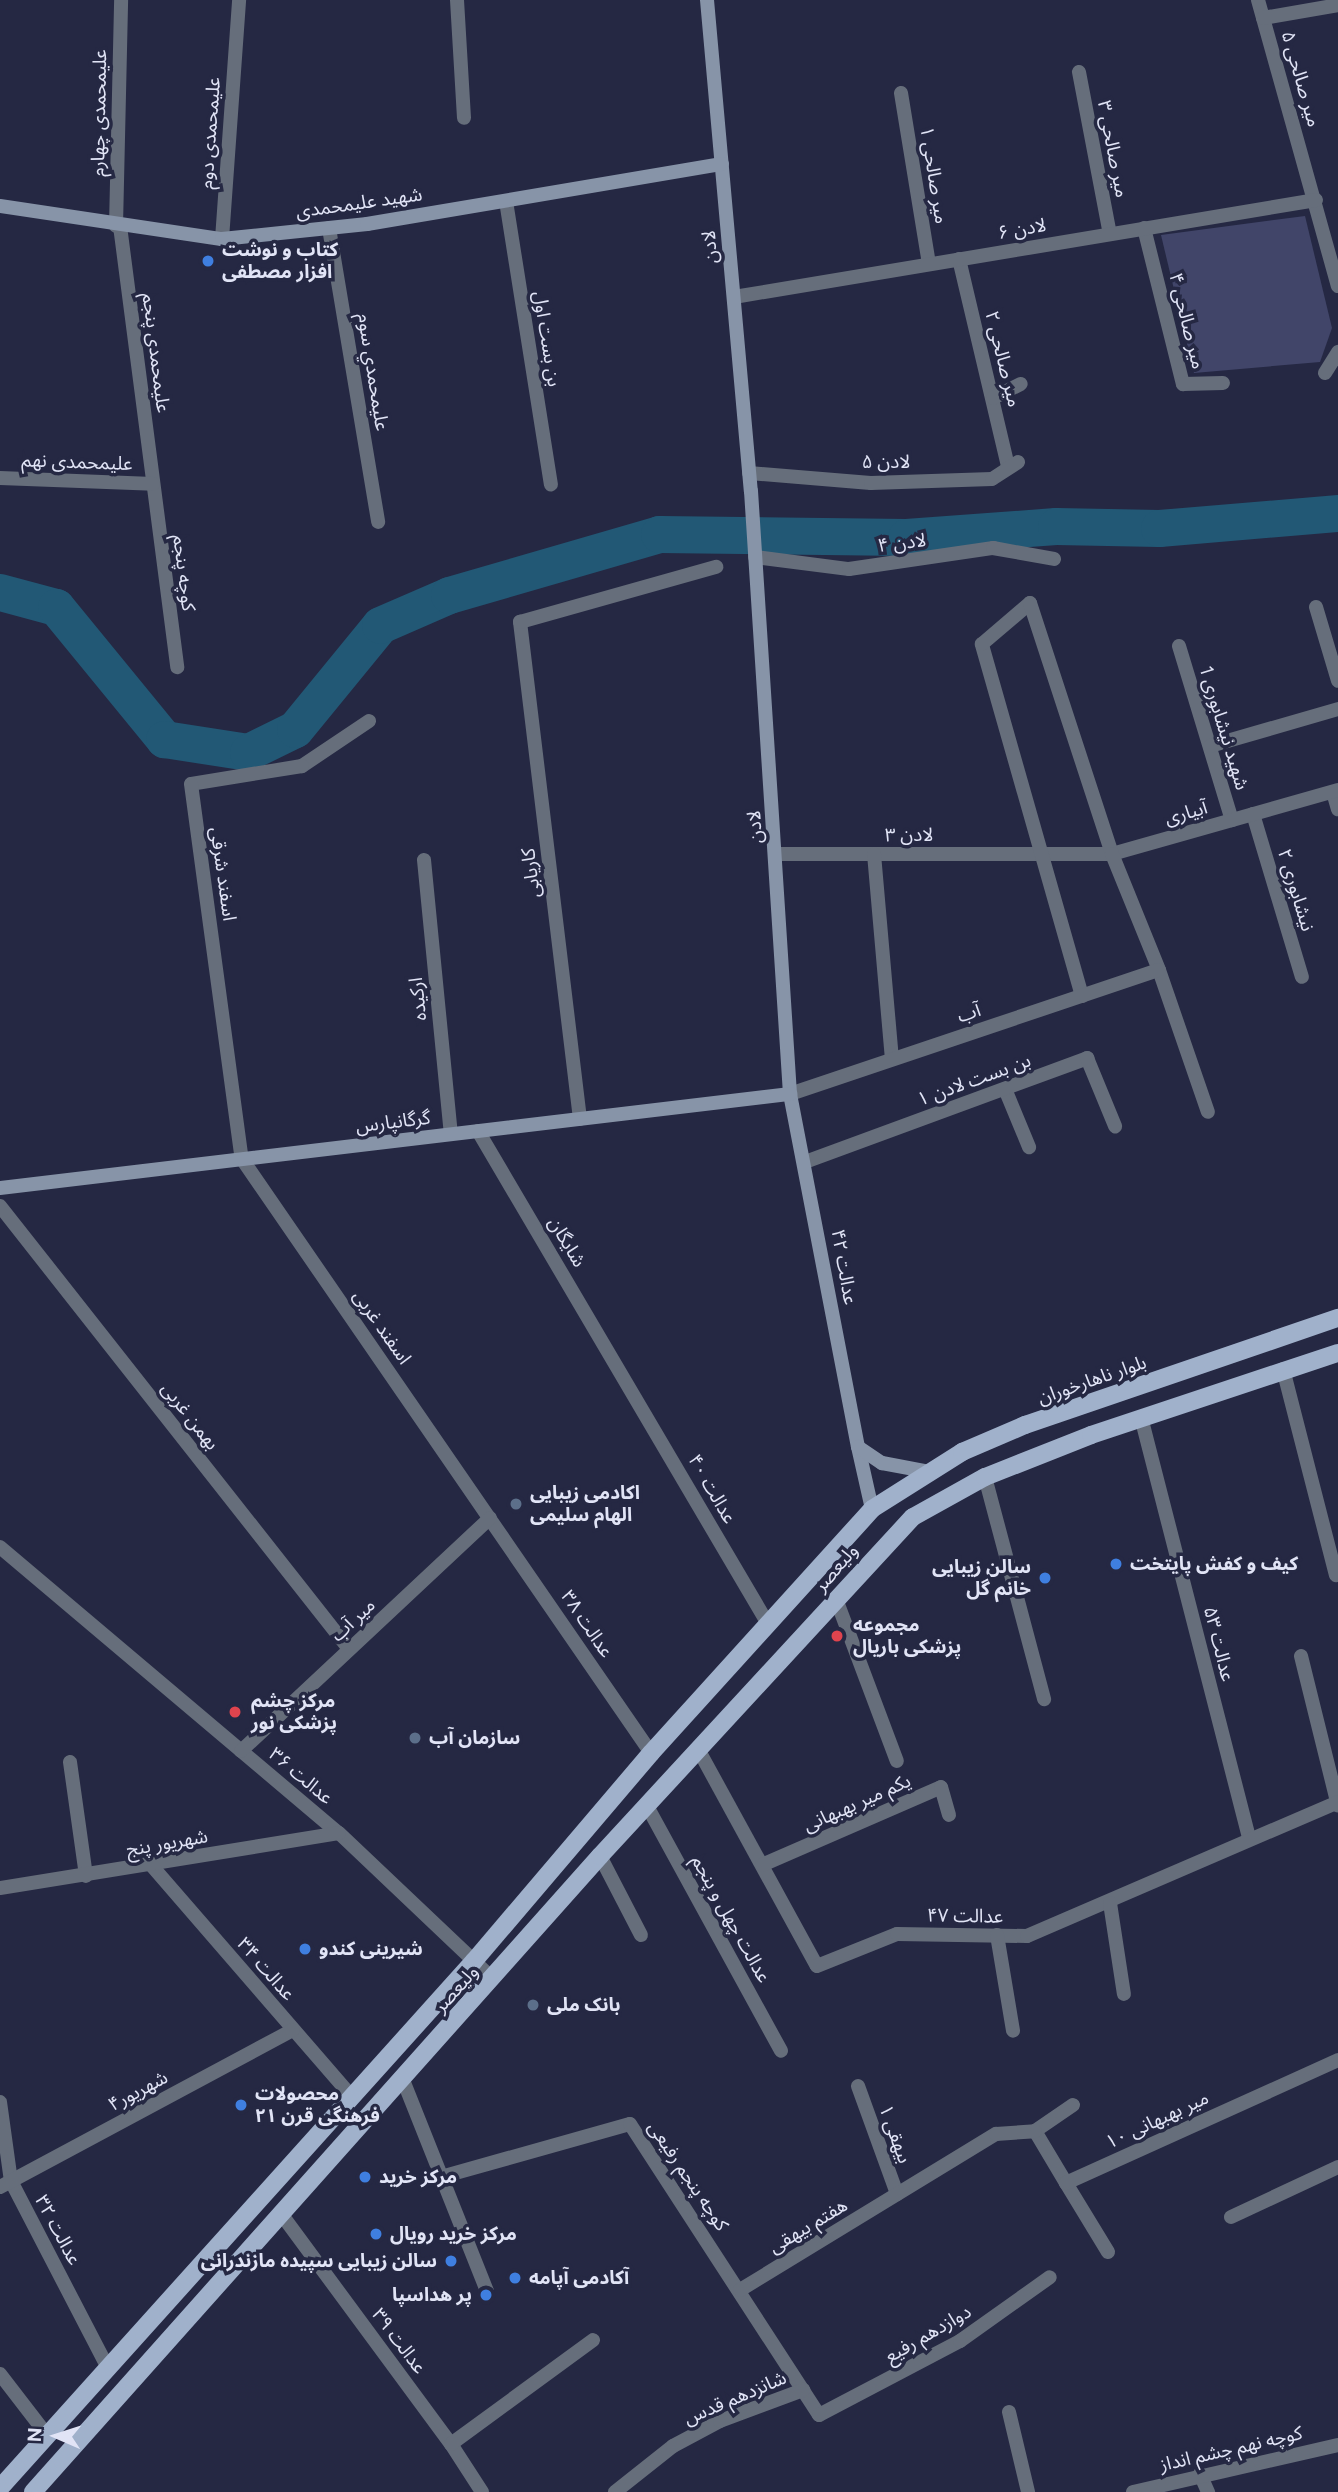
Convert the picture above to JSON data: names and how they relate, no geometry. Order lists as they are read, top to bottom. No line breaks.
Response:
{"streets":{"main road":["شهید علیمحمدی","لادن","گرگانپارس","عدالت ۴۲","بلوار ناهارخوران","ولیعصر"],"street":["۵ میر صالحی","علیمحمدی چهارم","علیمحمدی دوم","۳ میر صالحی","۱ میر صالحی","۶ لادن","۴ میر صالحی","بن بست اول","علیمحمدی پنجم","۲ میر صالحی","عليمحمدي سوم","علیمحمدی نهم","۵ لادن","۴ لادن","کوچه پنجم","شهید نیشابوری 1","آبیاری","۳ لادن","کاریابی","اسفند شرقی","نیشابوری ۲","ارکیده","آب","۱ بن بست لادن","شایگان","اسفند غربی","بهمن غربی","عدالت ۴۰","میر آب","عدالت ۳۸","عدالت ۵۳","عدالت ۳۶","یکم میر بهبهانی","شهریور پنج","عدالت ۴۷","عدالت چهل و پنجم","عدالت ۳۴","شهریور۴","۱۰ میر بهبهانی","بیهقی ۱","کوچه پنجم رفیعی","هفتم بیهقی","عدالت ۳۲","دوازدهم رفیع","عدالت ۳۹","شانزدهم قدس","کوچه نهم چشم انداز"]},"crossings":[["۵ میر صالحی","۶ لادن"],["علیمحمدی چهارم","شهید علیمحمدی"],["علیمحمدی چهارم","علیمحمدی پنجم"],["علیمحمدی دوم","شهید علیمحمدی"],["۳ میر صالحی","۶ لادن"],["۱ میر صالحی","۶ لادن"],["شهید علیمحمدی","لادن"],["شهید علیمحمدی","بن بست اول"],["شهید علیمحمدی","علیمحمدی پنجم"],["شهید علیمحمدی","عليمحمدي سوم"],["۶ لادن","لادن"],["۶ لادن","۴ میر صالحی"],["۶ لادن","۲ میر صالحی"],["لادن","۵ لادن"],["لادن","۴ لادن"],["لادن","۳ لادن"],["لادن","آب"],["لادن","گرگانپارس"],["لادن","عدالت ۴۲"],["علیمحمدی پنجم","علیمحمدی نهم"],["علیمحمدی پنجم","کوچه پنجم"],["۲ میر صالحی","۵ لادن"],["علیمحمدی نهم","کوچه پنجم"],["شهید نیشابوری 1","آبیاری"],["آبیاری","۳ لادن"],["آبیاری","نیشابوری ۲"],["کاریابی","گرگانپارس"],["اسفند شرقی","گرگانپارس"],["اسفند شرقی","اسفند غربی"],["ارکیده","گرگانپارس"],["آب","گرگانپارس"],["آب","عدالت ۴۲"],["۱ بن بست لادن","عدالت ۴۲"],["گرگانپارس","شایگان"],["گرگانپارس","عدالت ۴۲"],["گرگانپارس","اسفند غربی"],["شایگان","عدالت ۴۰"],["عدالت ۴۲","بلوار ناهارخوران"],["عدالت ۴۲","ولیعصر"],["اسفند غربی","میر آب"],["اسفند غربی","عدالت ۳۸"],["بلوار ناهارخوران","ولیعصر"],["بهمن غربی","میر آب"],["عدالت ۴۰","ولیعصر"],["ولیعصر","عدالت ۳۸"],["ولیعصر","عدالت ۳۶"],["ولیعصر","عدالت ۴۷"],["ولیعصر","عدالت چهل و پنجم"],["ولیعصر","عدالت ۳۴"],["ولیعصر","عدالت ۳۲"],["ولیعصر","عدالت ۳۹"],["میر آب","عدالت ۳۸"],["میر آب","عدالت ۳۶"],["عدالت ۵۳","عدالت ۴۷"],["عدالت ۳۶","شهریور پنج"],["یکم میر بهبهانی","عدالت ۴۷"],["شهریور پنج","عدالت ۳۴"],["عدالت ۳۴","شهریور۴"],["شهریور۴","عدالت ۳۲"],["بیهقی ۱","هفتم بیهقی"],["کوچه پنجم رفیعی","هفتم بیهقی"],["کوچه پنجم رفیعی","دوازدهم رفیع"],["کوچه پنجم رفیعی","شانزدهم قدس"]],"places":["کتاب و نوشت افزار مصطفی","اکادمی زیبایی الهام سلیمی","کیف و کفش پایتخت","سالن زیبایی خانم گل","مجموعه پزشکی باریال","مرکز چشم پزشکی نور","سازمان آب","شیرینی کندو","بانک ملی","محصولات فرهنگی قرن ۲۱","مرکز خرید","مرکز خرید رویال","سالن زیبایی سپیده مازندرانی","آکادمی آپامه","پر هداسپا"],"north":"left"}
